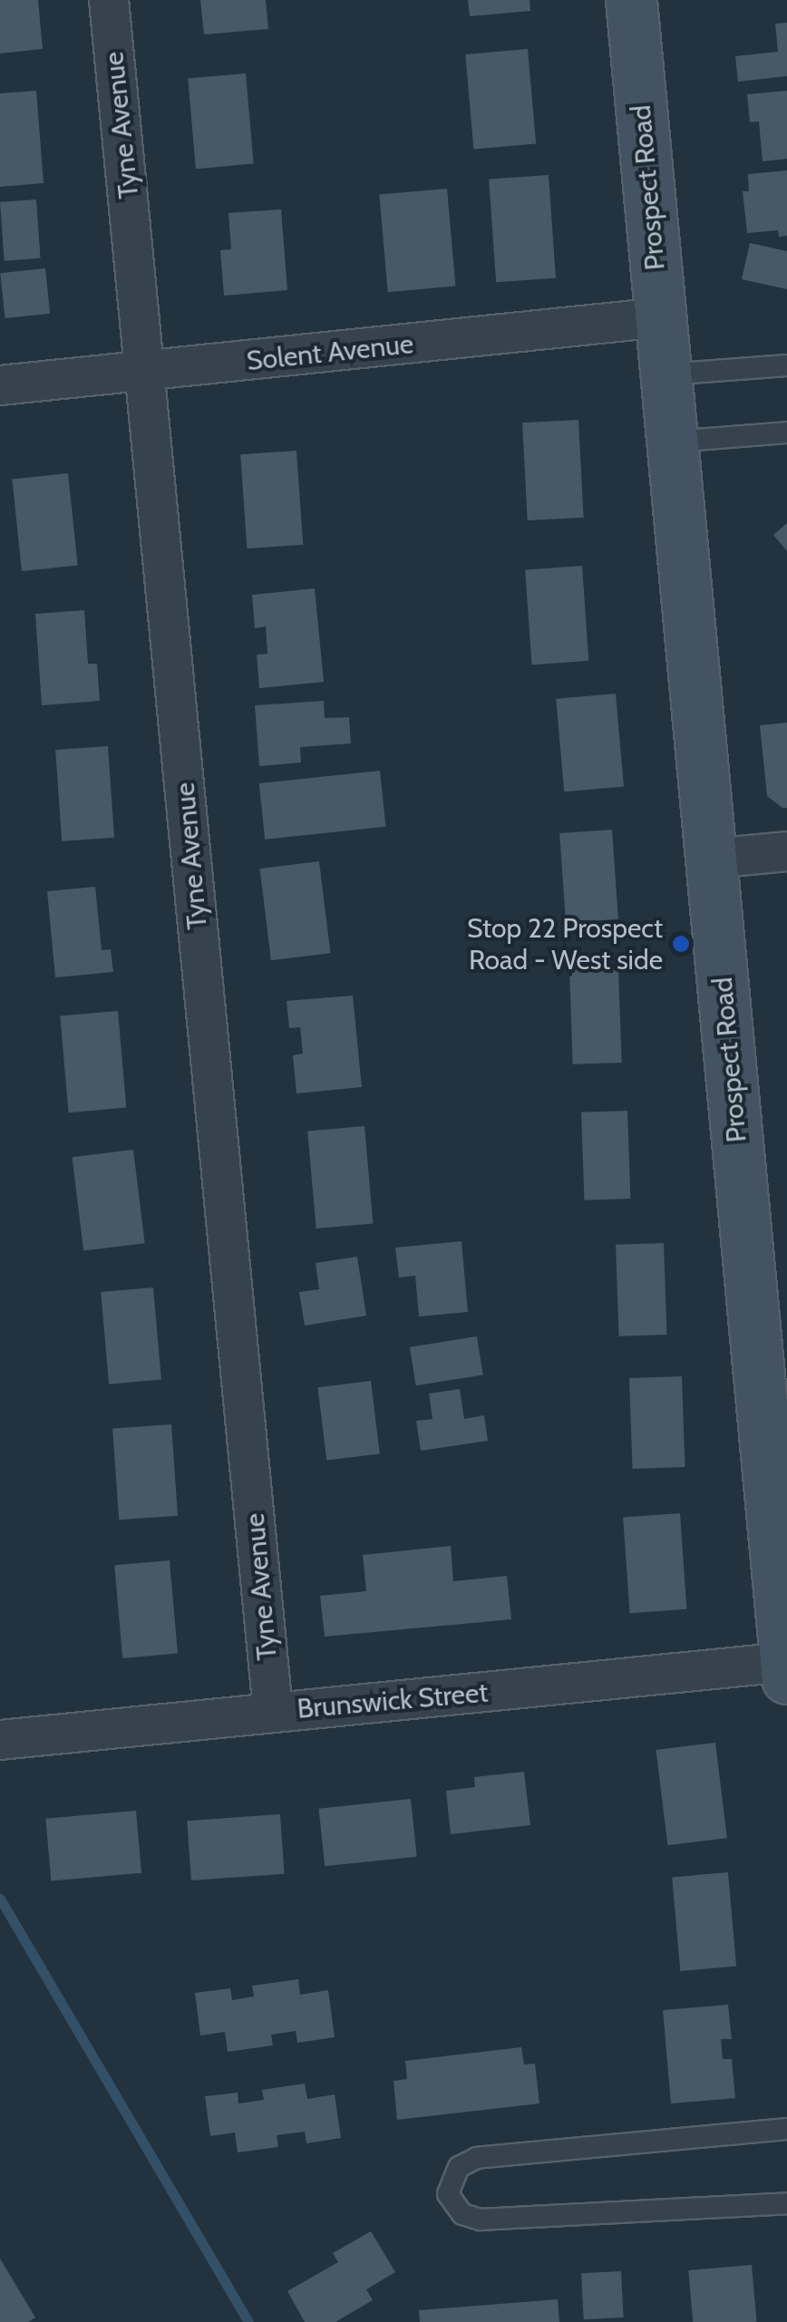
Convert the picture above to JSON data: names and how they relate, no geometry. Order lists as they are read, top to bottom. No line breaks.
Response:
{"streets":{"main road":["Prospect Road"],"street":["Tyne Avenue","Solent Avenue","Brunswick Street"]},"crossings":[["Tyne Avenue","Solent Avenue"],["Tyne Avenue","Brunswick Street"],["Prospect Road","Solent Avenue"],["Prospect Road","Brunswick Street"]],"places":["Stop 22 Prospect Road - West side"]}
